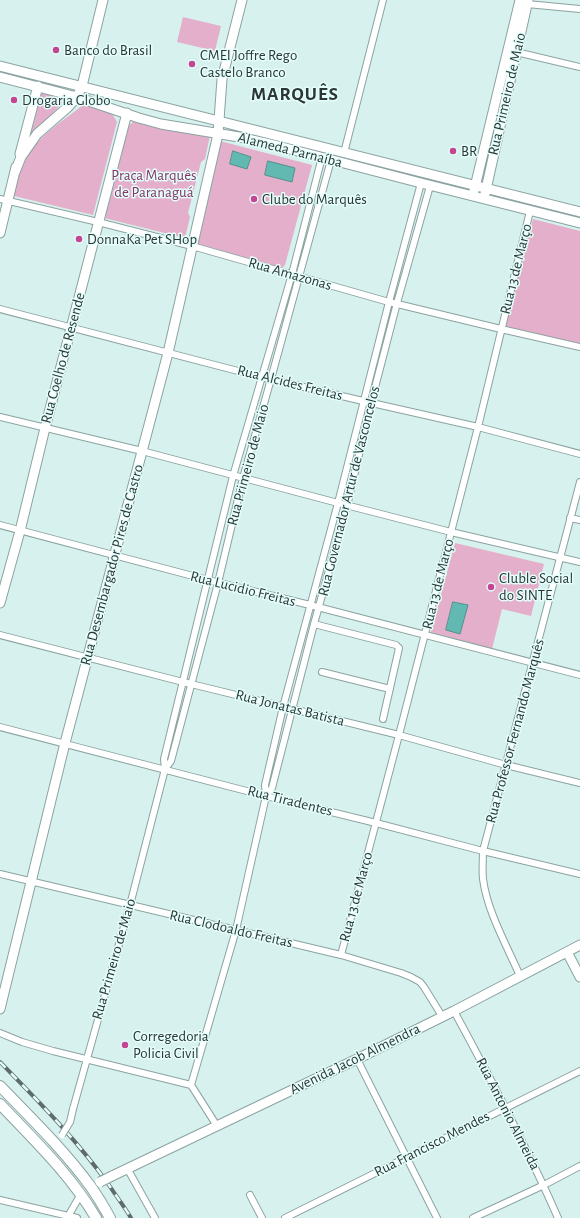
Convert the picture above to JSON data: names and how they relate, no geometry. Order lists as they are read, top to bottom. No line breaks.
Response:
{"streets":{"main road":["Rua Primeiro de Maio","Alameda Parnaíba","Rua Coelho de Resende","Rua Desembargador Pires de Castro","Avenida Jacob Almendra"],"street":["Rua 13 de Março","Rua Amazonas","Rua Alcides Freitas","Rua Governador Artur de Vasconcelos","Rua Lucidio Freitas","Rua Jonatas Batista","Rua Professor Fernando Marquês","Rua Tiradentes","Rua Clodoaldo Freitas","Rua Antonio Almeida","Rua Francisco Mendes"]},"crossings":[["Rua Primeiro de Maio","Alameda Parnaíba"],["Rua Primeiro de Maio","Rua Amazonas"],["Rua Primeiro de Maio","Rua Alcides Freitas"],["Rua Primeiro de Maio","Rua Lucidio Freitas"],["Rua Primeiro de Maio","Rua Jonatas Batista"],["Rua Primeiro de Maio","Rua Tiradentes"],["Rua Primeiro de Maio","Rua Clodoaldo Freitas"],["Alameda Parnaíba","Rua 13 de Março"],["Alameda Parnaíba","Rua Coelho de Resende"],["Alameda Parnaíba","Rua Governador Artur de Vasconcelos"],["Alameda Parnaíba","Rua Desembargador Pires de Castro"],["Rua 13 de Março","Rua Amazonas"],["Rua 13 de Março","Rua Alcides Freitas"],["Rua 13 de Março","Rua Lucidio Freitas"],["Rua 13 de Março","Rua Jonatas Batista"],["Rua 13 de Março","Rua Tiradentes"],["Rua 13 de Março","Rua Clodoaldo Freitas"],["Rua Amazonas","Rua Coelho de Resende"],["Rua Amazonas","Rua Governador Artur de Vasconcelos"],["Rua Amazonas","Rua Desembargador Pires de Castro"],["Rua Coelho de Resende","Rua Alcides Freitas"],["Rua Coelho de Resende","Rua Lucidio Freitas"],["Rua Alcides Freitas","Rua Governador Artur de Vasconcelos"],["Rua Alcides Freitas","Rua Desembargador Pires de Castro"],["Rua Governador Artur de Vasconcelos","Rua Lucidio Freitas"],["Rua Governador Artur de Vasconcelos","Rua Jonatas Batista"],["Rua Governador Artur de Vasconcelos","Rua Tiradentes"],["Rua Governador Artur de Vasconcelos","Rua Clodoaldo Freitas"],["Rua Desembargador Pires de Castro","Rua Lucidio Freitas"],["Rua Desembargador Pires de Castro","Rua Jonatas Batista"],["Rua Desembargador Pires de Castro","Rua Tiradentes"],["Rua Desembargador Pires de Castro","Rua Clodoaldo Freitas"],["Rua Lucidio Freitas","Rua Professor Fernando Marquês"],["Rua Jonatas Batista","Rua Professor Fernando Marquês"],["Rua Professor Fernando Marquês","Rua Tiradentes"],["Rua Professor Fernando Marquês","Avenida Jacob Almendra"],["Rua Clodoaldo Freitas","Avenida Jacob Almendra"],["Avenida Jacob Almendra","Rua Antonio Almeida"],["Rua Antonio Almeida","Rua Francisco Mendes"]],"districts":["MARQUÊS"],"parks":["Praça Marquês de Paranaguá"],"places":["Banco do Brasil","CMEI Joffre Rego Castelo Branco","Drogaria Globo","BR","Clube do Marquês","DonnaKa Pet SHop","Cluble Social do SINTE","Corregedoria Policia Civil"]}
